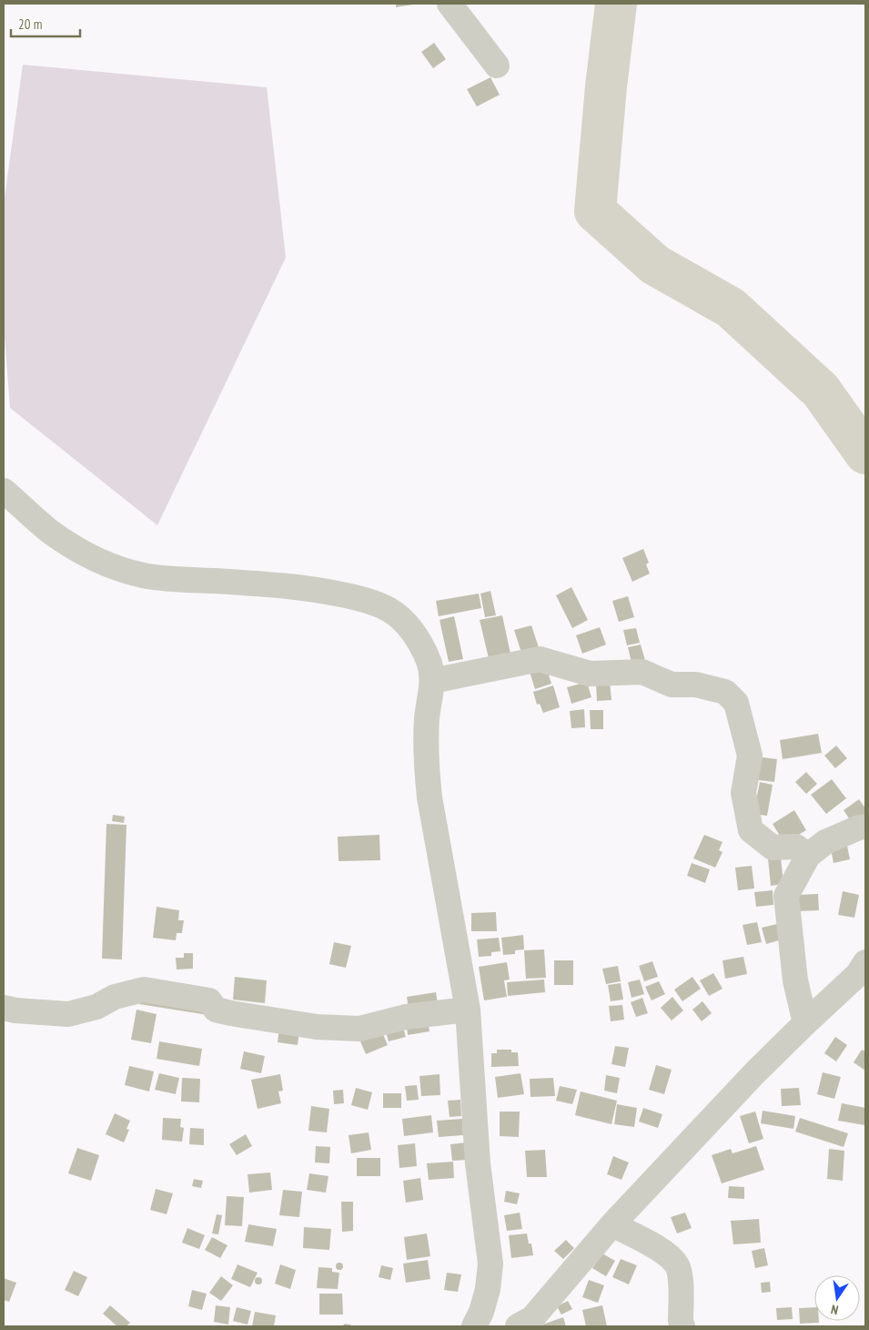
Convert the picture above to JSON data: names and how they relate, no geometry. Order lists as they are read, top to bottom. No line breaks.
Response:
{"scale_bar":"20 m","north":"bottom"}
